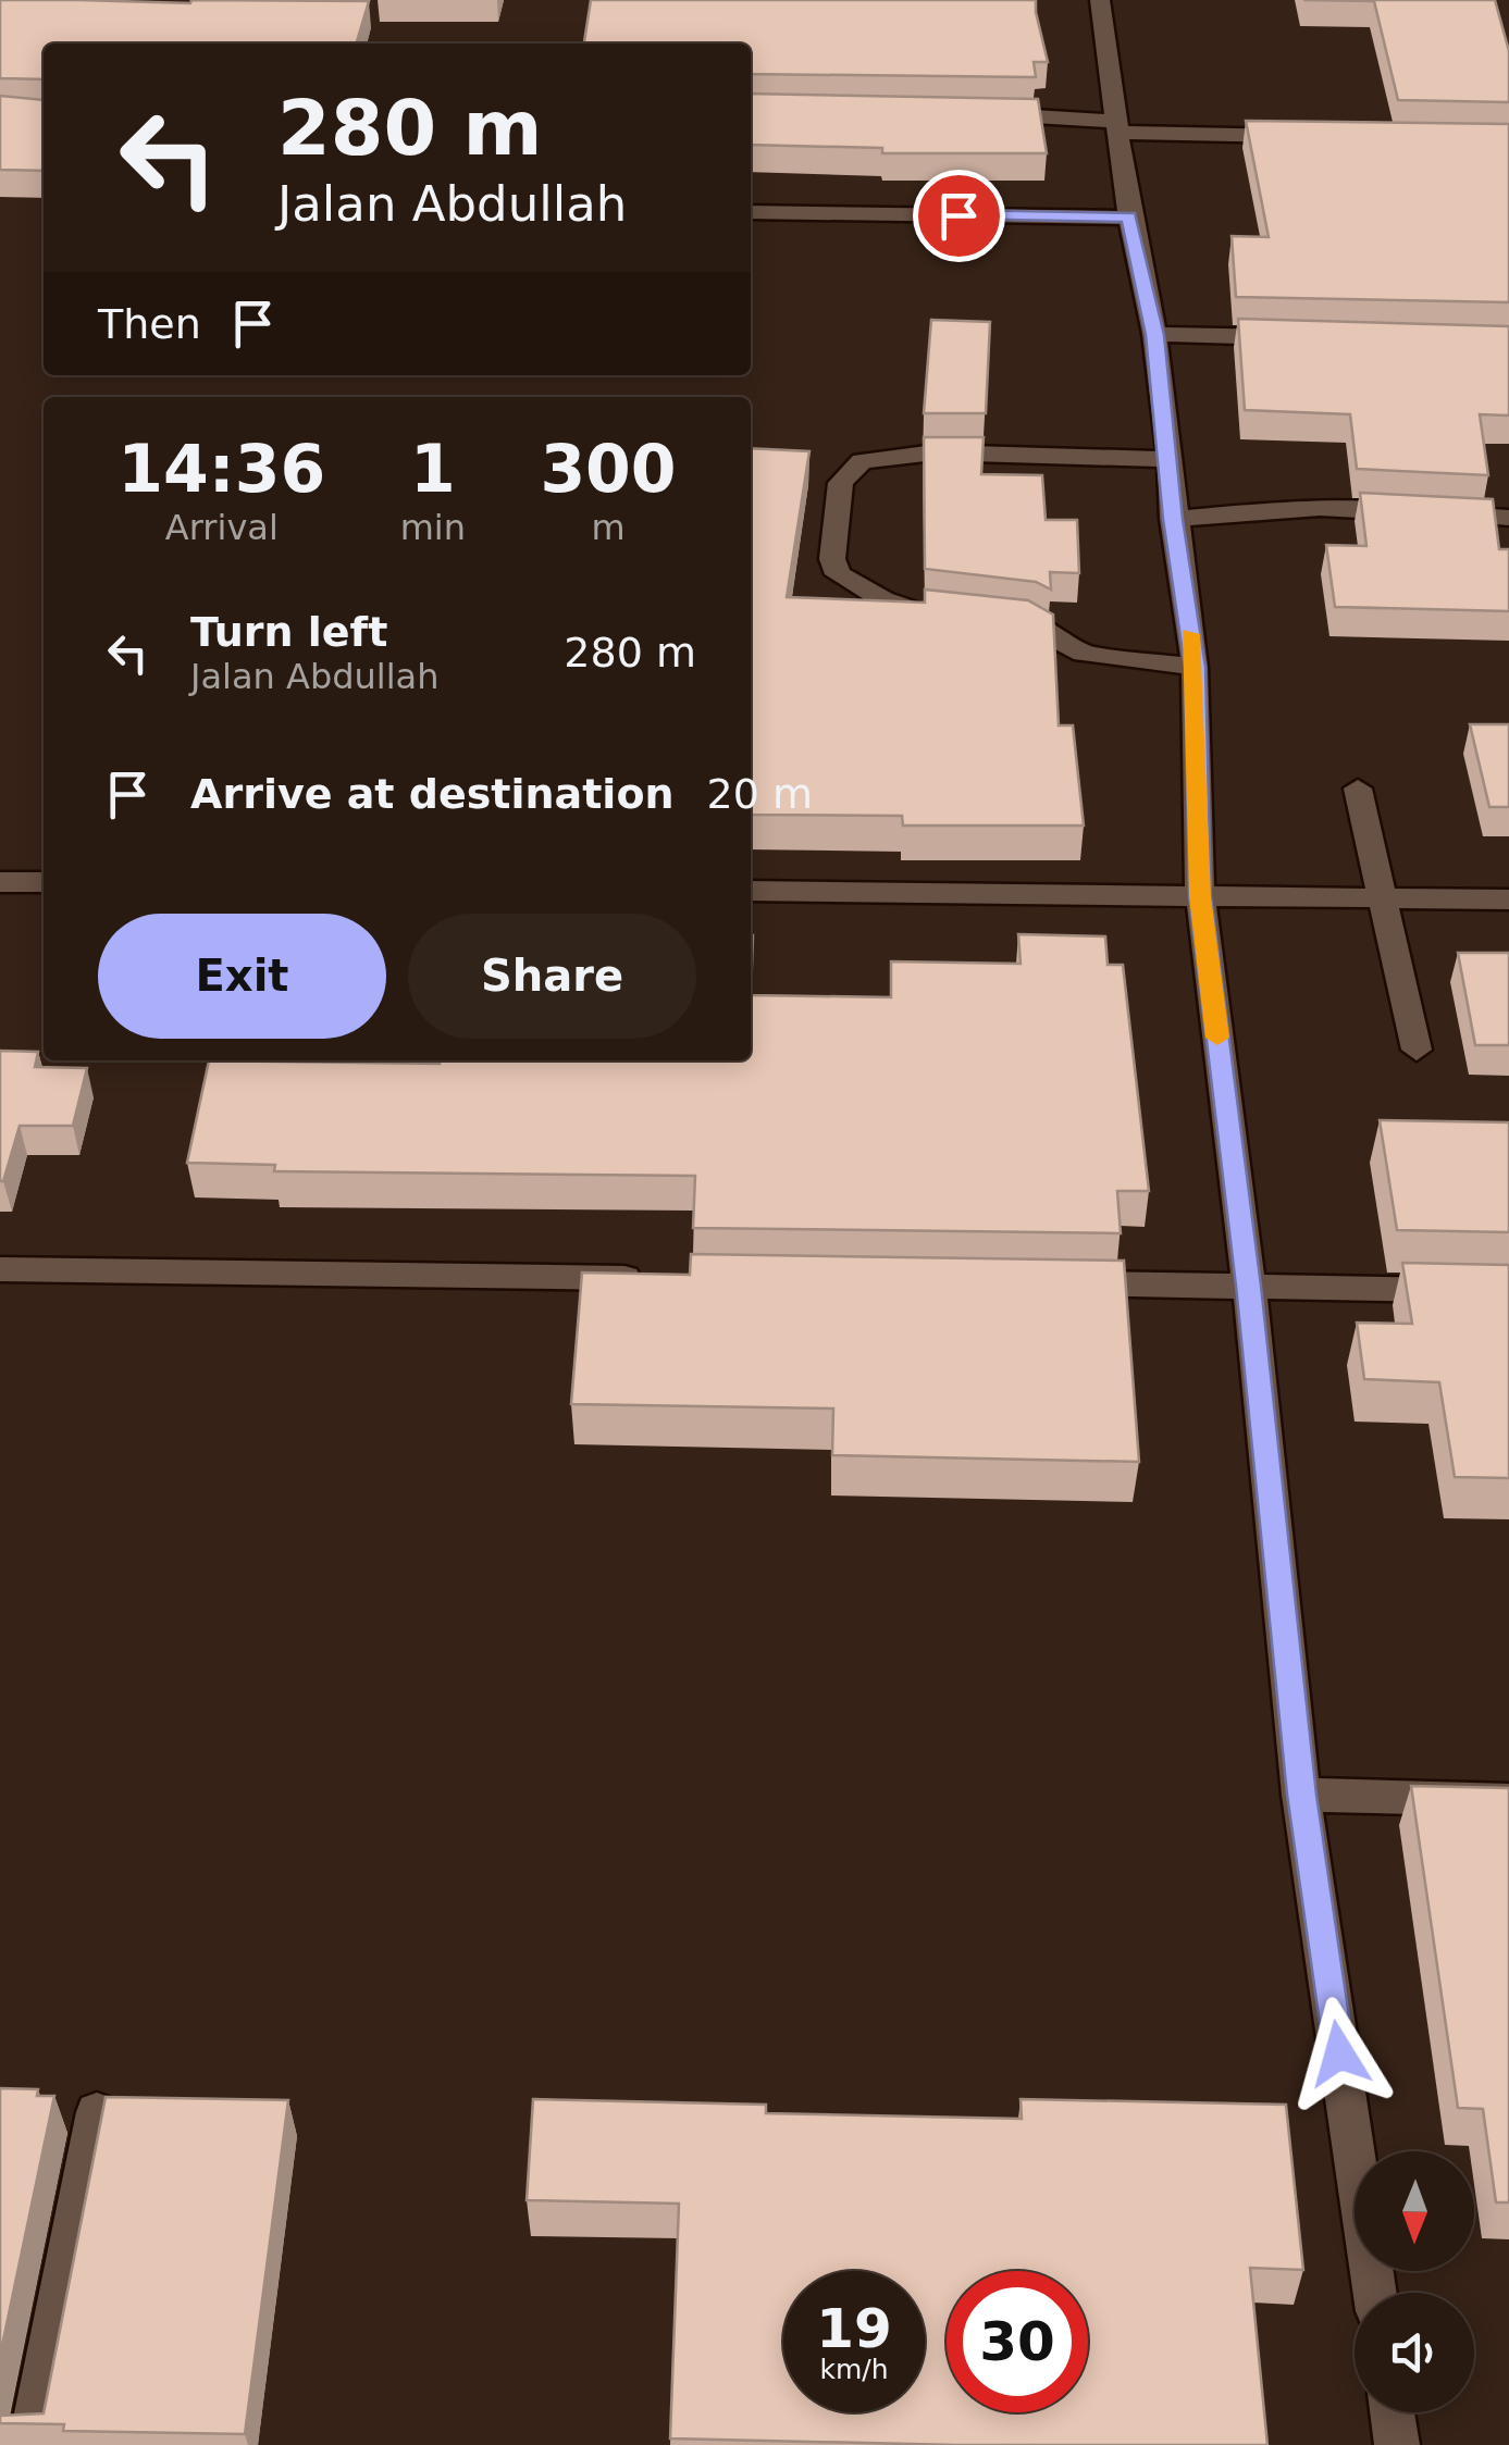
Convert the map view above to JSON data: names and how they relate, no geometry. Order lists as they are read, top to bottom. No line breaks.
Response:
{"north":"bottom","page":{"turn":["280 m","Jalan Abdullah"],"then":"Then","eta":["14:36","Arrival","1","min","300","m"],"list":[{"name":"Turn left","note":"Jalan Abdullah","value":"280 m"},{"name":"Arrive at destination","value":"20 m"}],"buttons":["Exit","Share"],"speed":"19 km/h","limit":"30"}}
